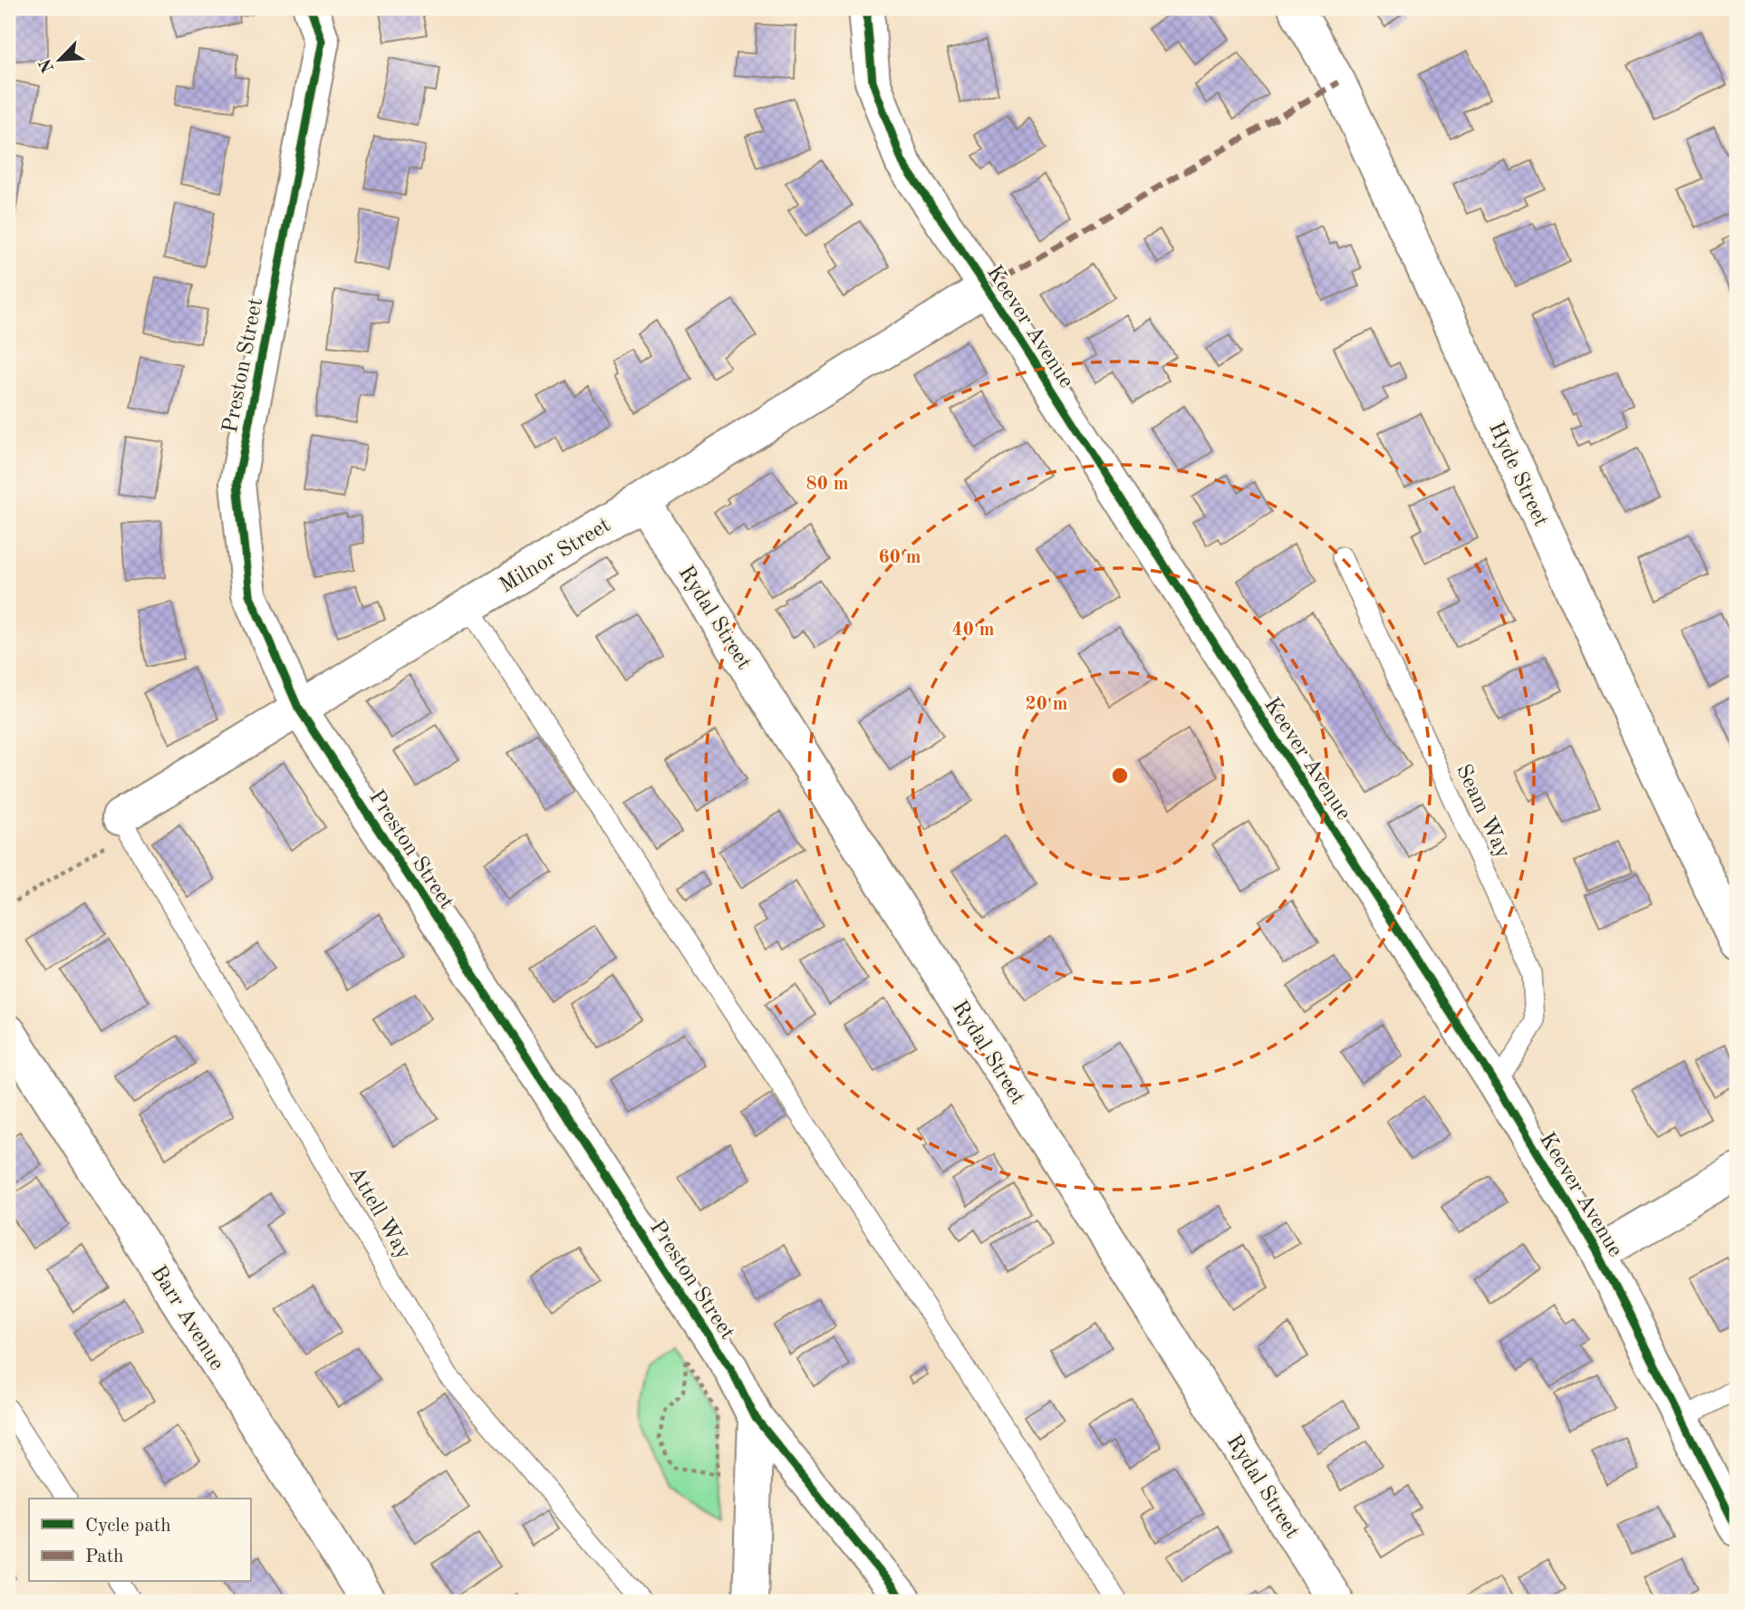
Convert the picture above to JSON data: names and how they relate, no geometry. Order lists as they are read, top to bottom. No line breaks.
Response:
{"streets":{"street":["Keever Avenue","Preston Street","Hyde Street","Milnor Street","Rydal Street","Barr Avenue"],"lane":["Seam Way","Attell Way"]},"crossings":[["Keever Avenue","Milnor Street"],["Keever Avenue","Seam Way"],["Preston Street","Milnor Street"],["Milnor Street","Rydal Street"],["Milnor Street","Attell Way"]],"legend":["Cycle path","Path"],"north":"bottom left","rings":["80 m","60 m","40 m","20 m"]}
